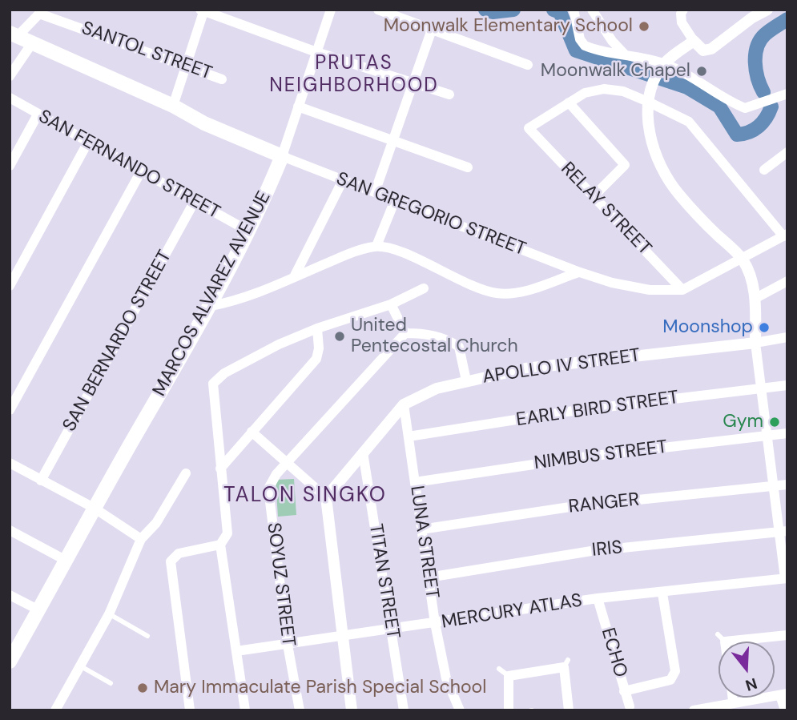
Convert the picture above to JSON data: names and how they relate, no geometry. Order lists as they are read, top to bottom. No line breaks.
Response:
{"streets":{"main road":["MARCOS ALVAREZ AVENUE"],"street":["SANTOL STREET","SAN FERNANDO STREET","RELAY STREET","SAN GREGORIO STREET","SAN BERNARDO STREET","APOLLO IV STREET","EARLY BIRD STREET","NIMBUS STREET","RANGER","LUNA STREET","IRIS","TITAN STREET","SOYUZ STREET","MERCURY ATLAS","ECHO"]},"crossings":[["SAN FERNANDO STREET","MARCOS ALVAREZ AVENUE"],["SAN FERNANDO STREET","SAN BERNARDO STREET"],["RELAY STREET","SAN GREGORIO STREET"],["SAN GREGORIO STREET","MARCOS ALVAREZ AVENUE"],["APOLLO IV STREET","LUNA STREET"],["APOLLO IV STREET","TITAN STREET"],["EARLY BIRD STREET","LUNA STREET"],["NIMBUS STREET","LUNA STREET"],["RANGER","LUNA STREET"],["LUNA STREET","IRIS"],["LUNA STREET","MERCURY ATLAS"],["TITAN STREET","MERCURY ATLAS"],["SOYUZ STREET","MERCURY ATLAS"],["MERCURY ATLAS","ECHO"]],"districts":["PRUTAS NEIGHBORHOOD","TALON SINGKO"],"places":["Moonwalk Elementary School","Moonwalk Chapel","Moonshop","United Pentecostal Church","Gym","Mary Immaculate Parish Special School"],"north":"bottom"}
